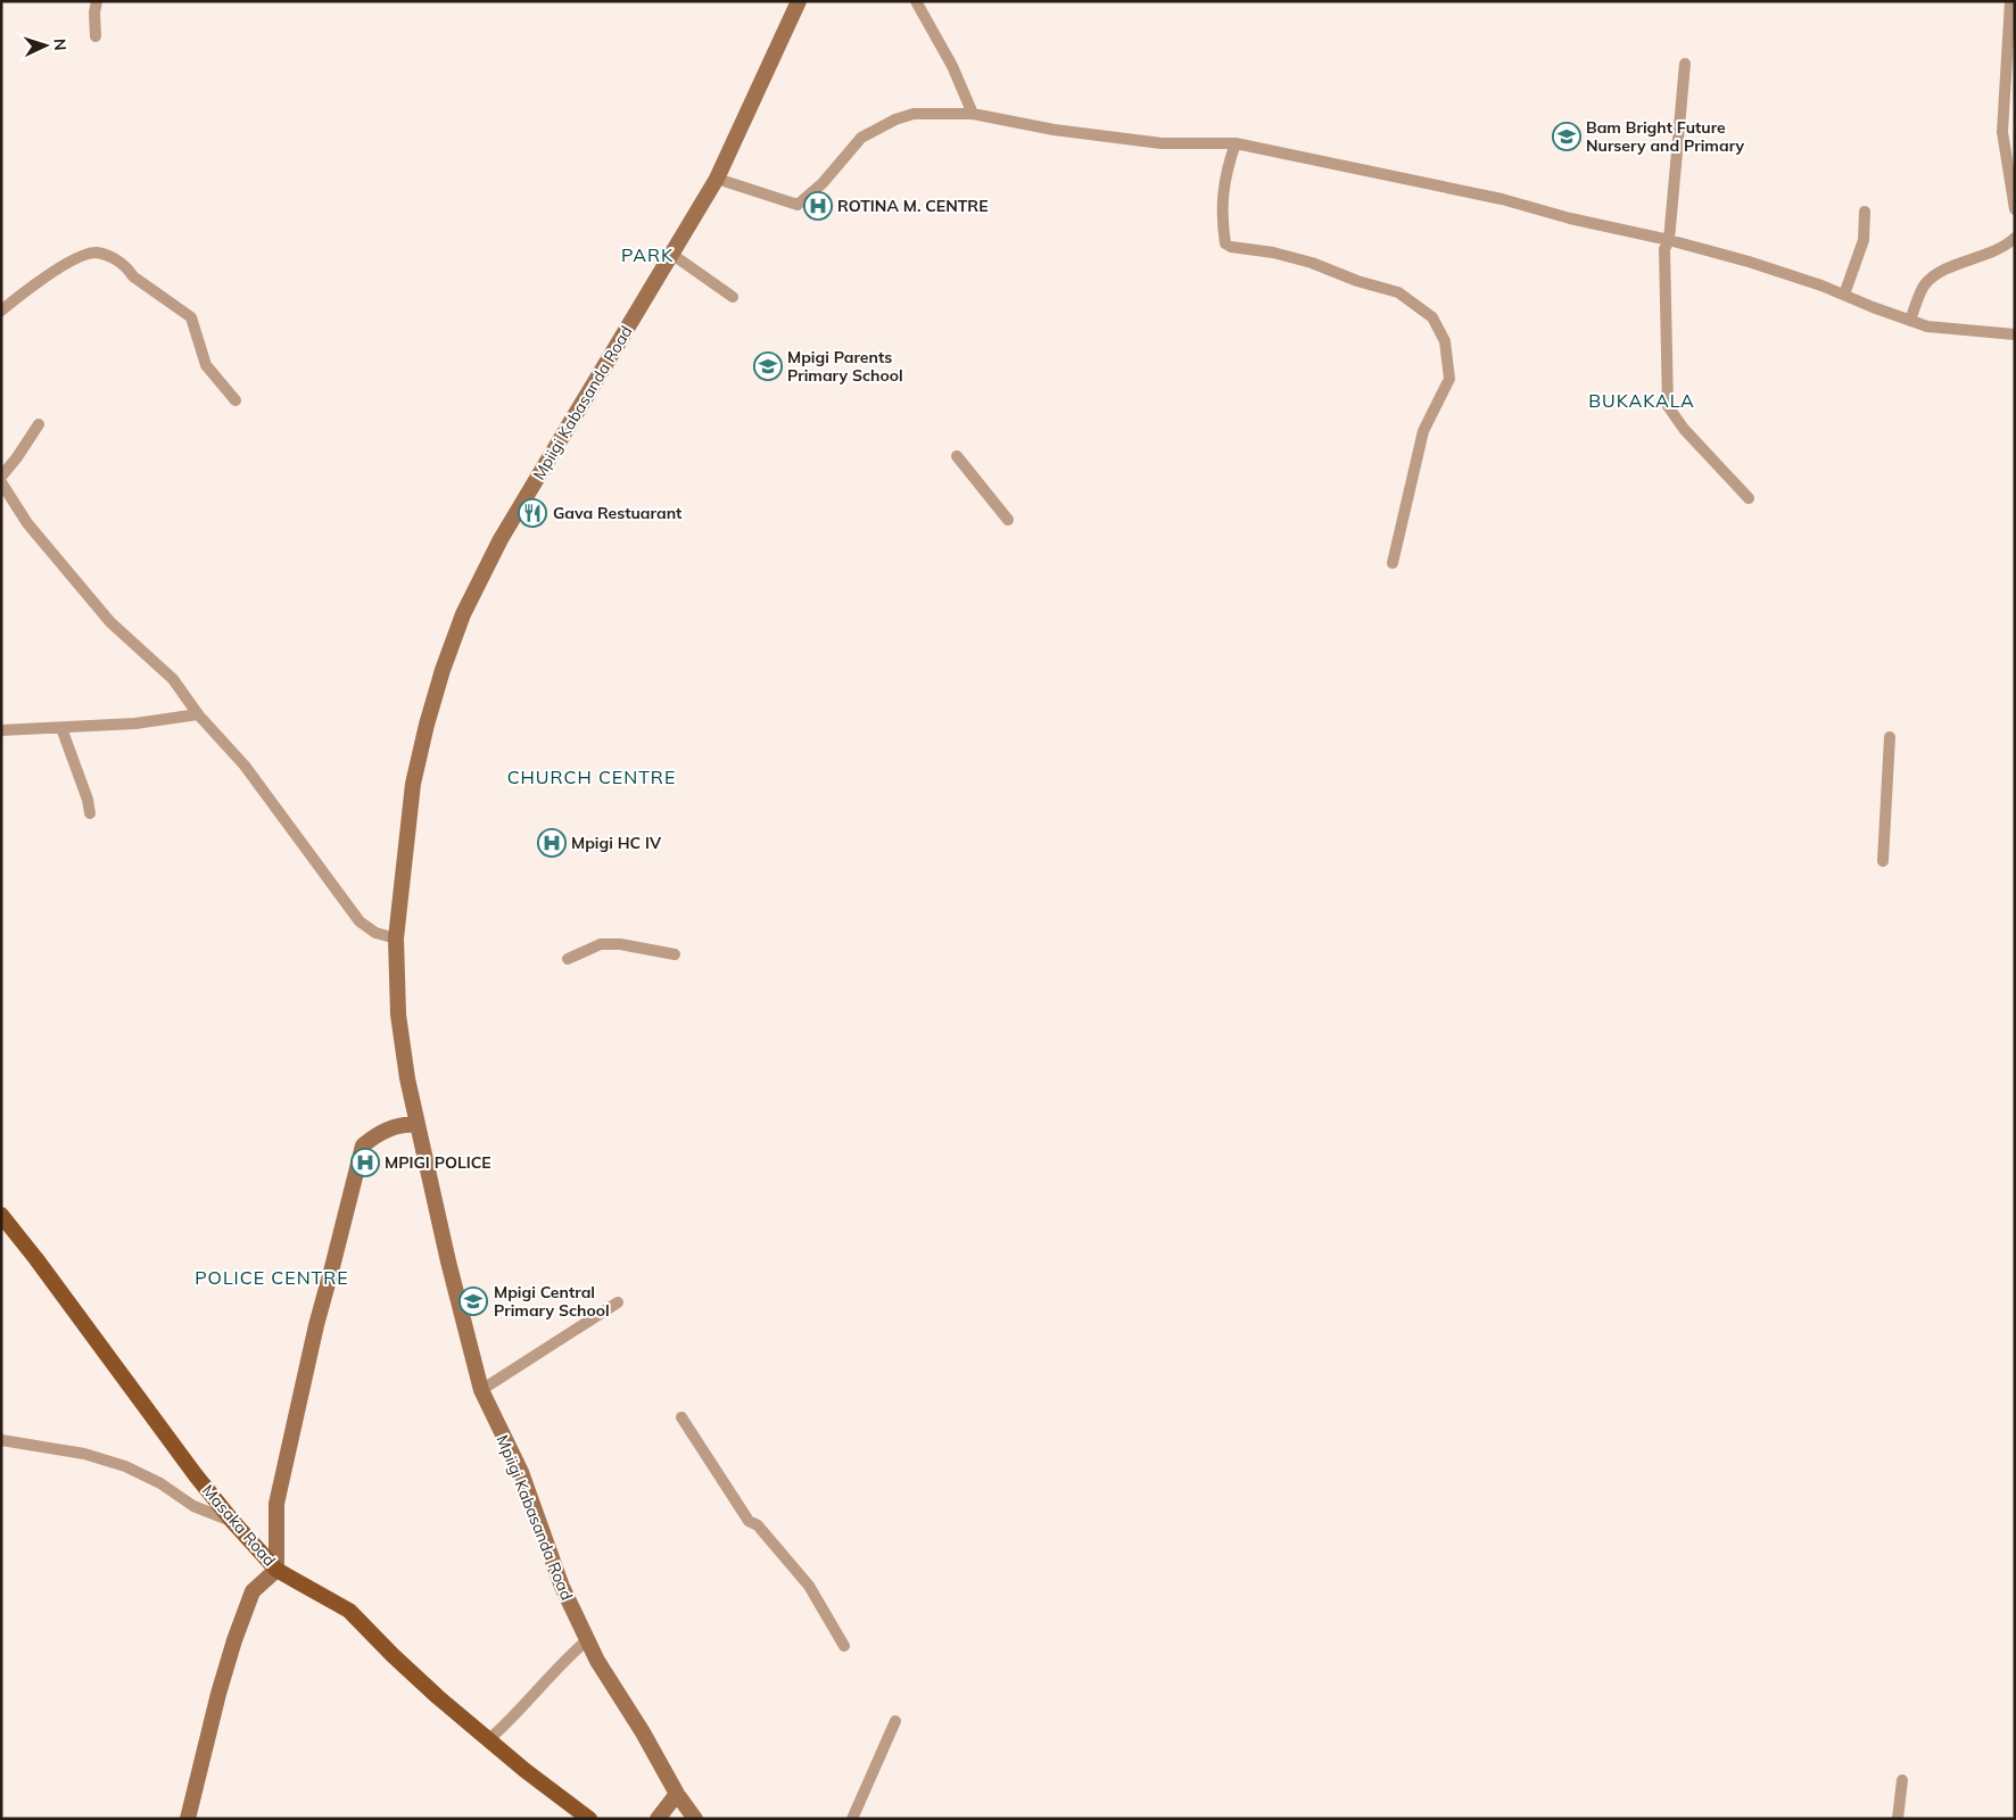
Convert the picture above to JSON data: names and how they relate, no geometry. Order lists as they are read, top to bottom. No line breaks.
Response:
{"streets":{"main road":["Mpiigi Kabasanda Road","Masaka Road"]},"districts":["PARK","BUKAKALA","CHURCH CENTRE","POLICE CENTRE"],"places":{"school or university":["Bam Bright Future Nursery and Primary","Mpigi Parents Primary School","Mpigi Central Primary School"],"hospital":["ROTINA M. CENTRE","Mpigi HC IV","MPIGI POLICE"],"restaurant":["Gava Restuarant"]},"north":"right"}
